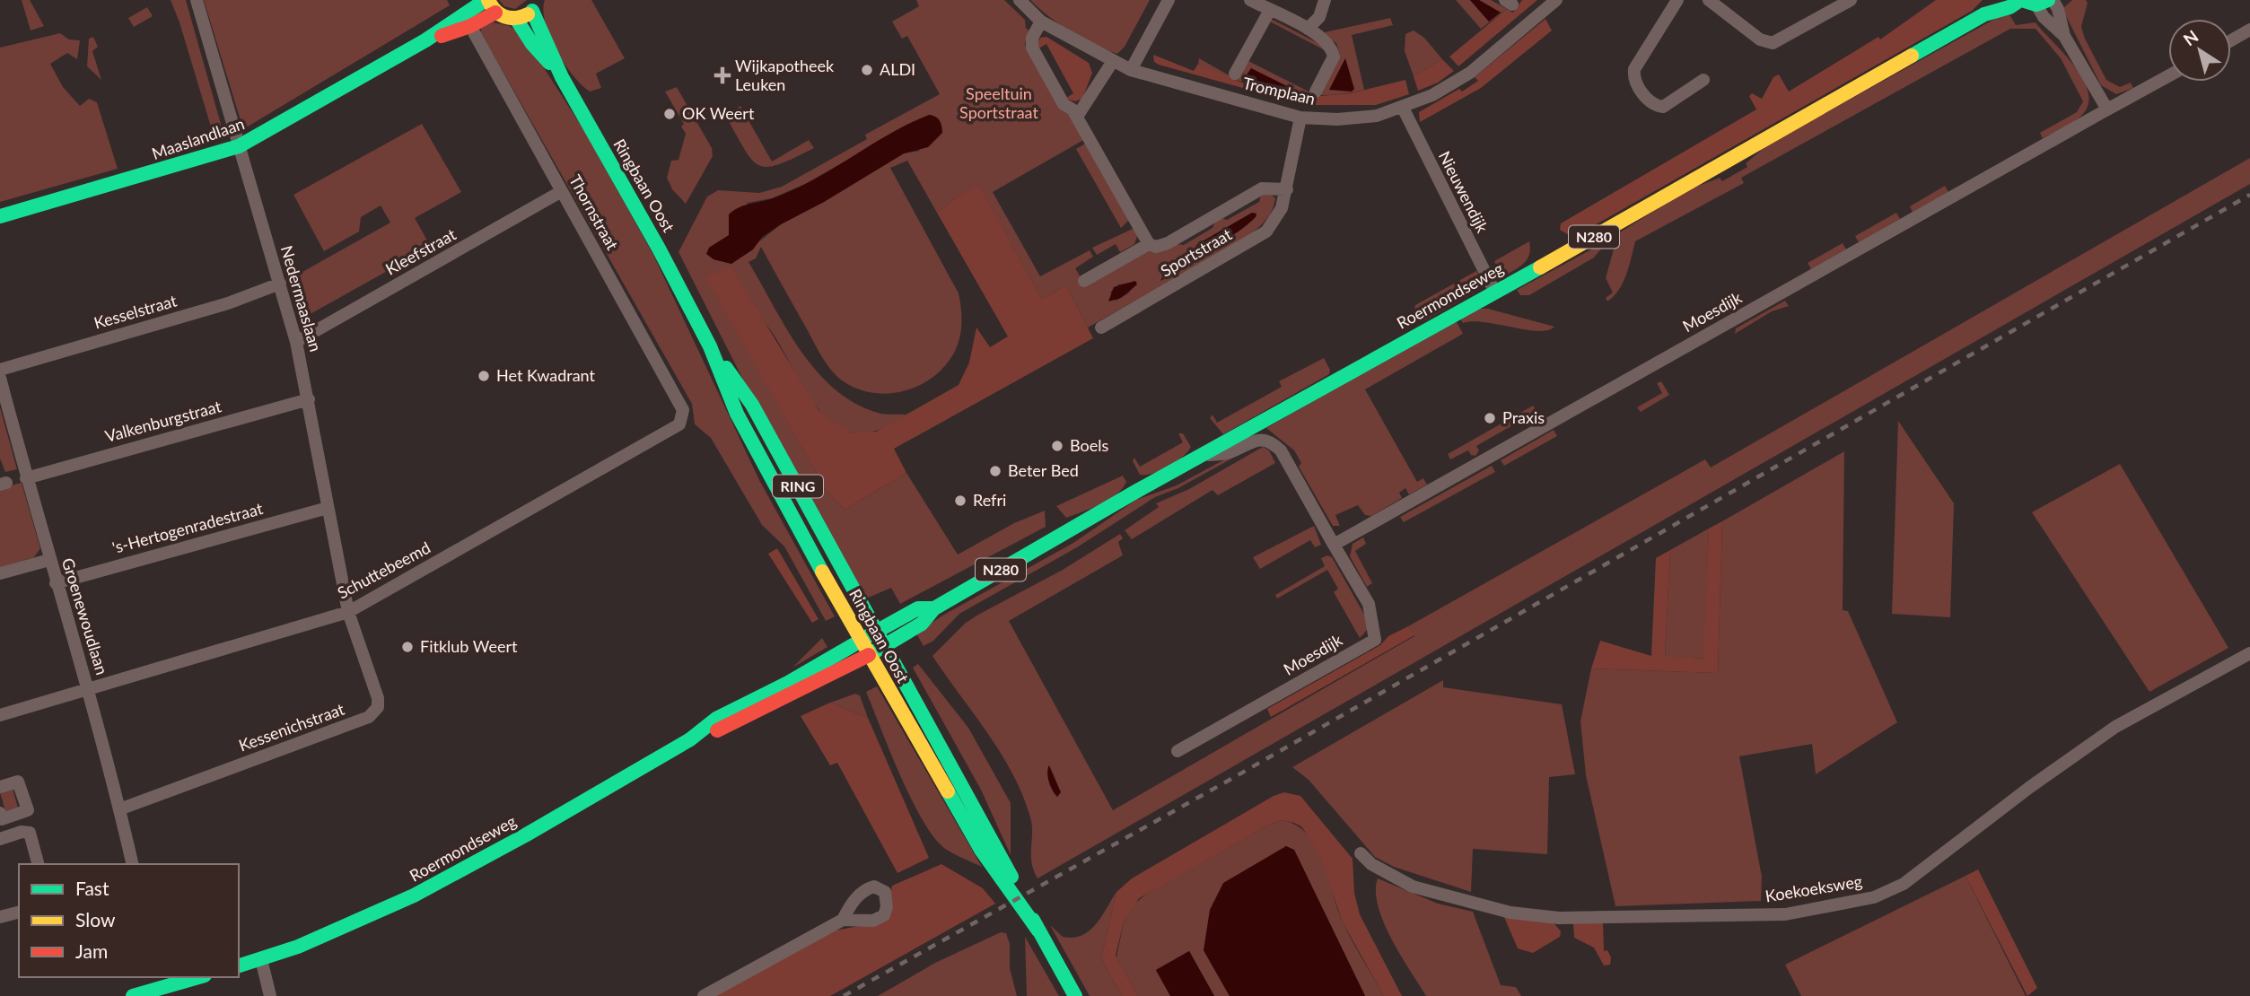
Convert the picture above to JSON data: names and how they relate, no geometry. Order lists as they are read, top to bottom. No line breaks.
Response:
{"streets":{"main road":["Maaslandlaan","Ringbaan Oost","N280","Roermondseweg","RING"],"street":["Tromplaan","Nieuwendijk","Thornstraat","Kleefstraat","Sportstraat","Nedermaaslaan","Kesselstraat","Moesdijk","Valkenburgstraat","'s-Hertogenradestraat","Schuttebeemd","Groenewoudlaan","Kessenichstraat","Koekoeksweg"]},"crossings":[["Tromplaan","Nieuwendijk"],["Tromplaan","Sportstraat"],["Maaslandlaan","Thornstraat"],["Maaslandlaan","Nedermaaslaan"],["Ringbaan Oost","Roermondseweg"],["Nieuwendijk","Roermondseweg"],["Thornstraat","Kleefstraat"],["Thornstraat","Schuttebeemd"],["Kleefstraat","Nedermaaslaan"],["Roermondseweg","Moesdijk"],["Nedermaaslaan","Kesselstraat"],["Nedermaaslaan","Valkenburgstraat"],["Nedermaaslaan","'s-Hertogenradestraat"],["Nedermaaslaan","Schuttebeemd"],["Nedermaaslaan","Kessenichstraat"],["Valkenburgstraat","Groenewoudlaan"],["'s-Hertogenradestraat","Groenewoudlaan"],["Schuttebeemd","Groenewoudlaan"],["Schuttebeemd","Kessenichstraat"],["Groenewoudlaan","Kessenichstraat"]],"parks":["Speeltuin Sportstraat"],"places":{"other":["ALDI","OK Weert","Het Kwadrant","Praxis","Boels","Beter Bed","Refri","Fitklub Weert"],"health":["Wijkapotheek Leuken"]},"legend":["Fast","Slow","Jam"],"north":"top left"}
